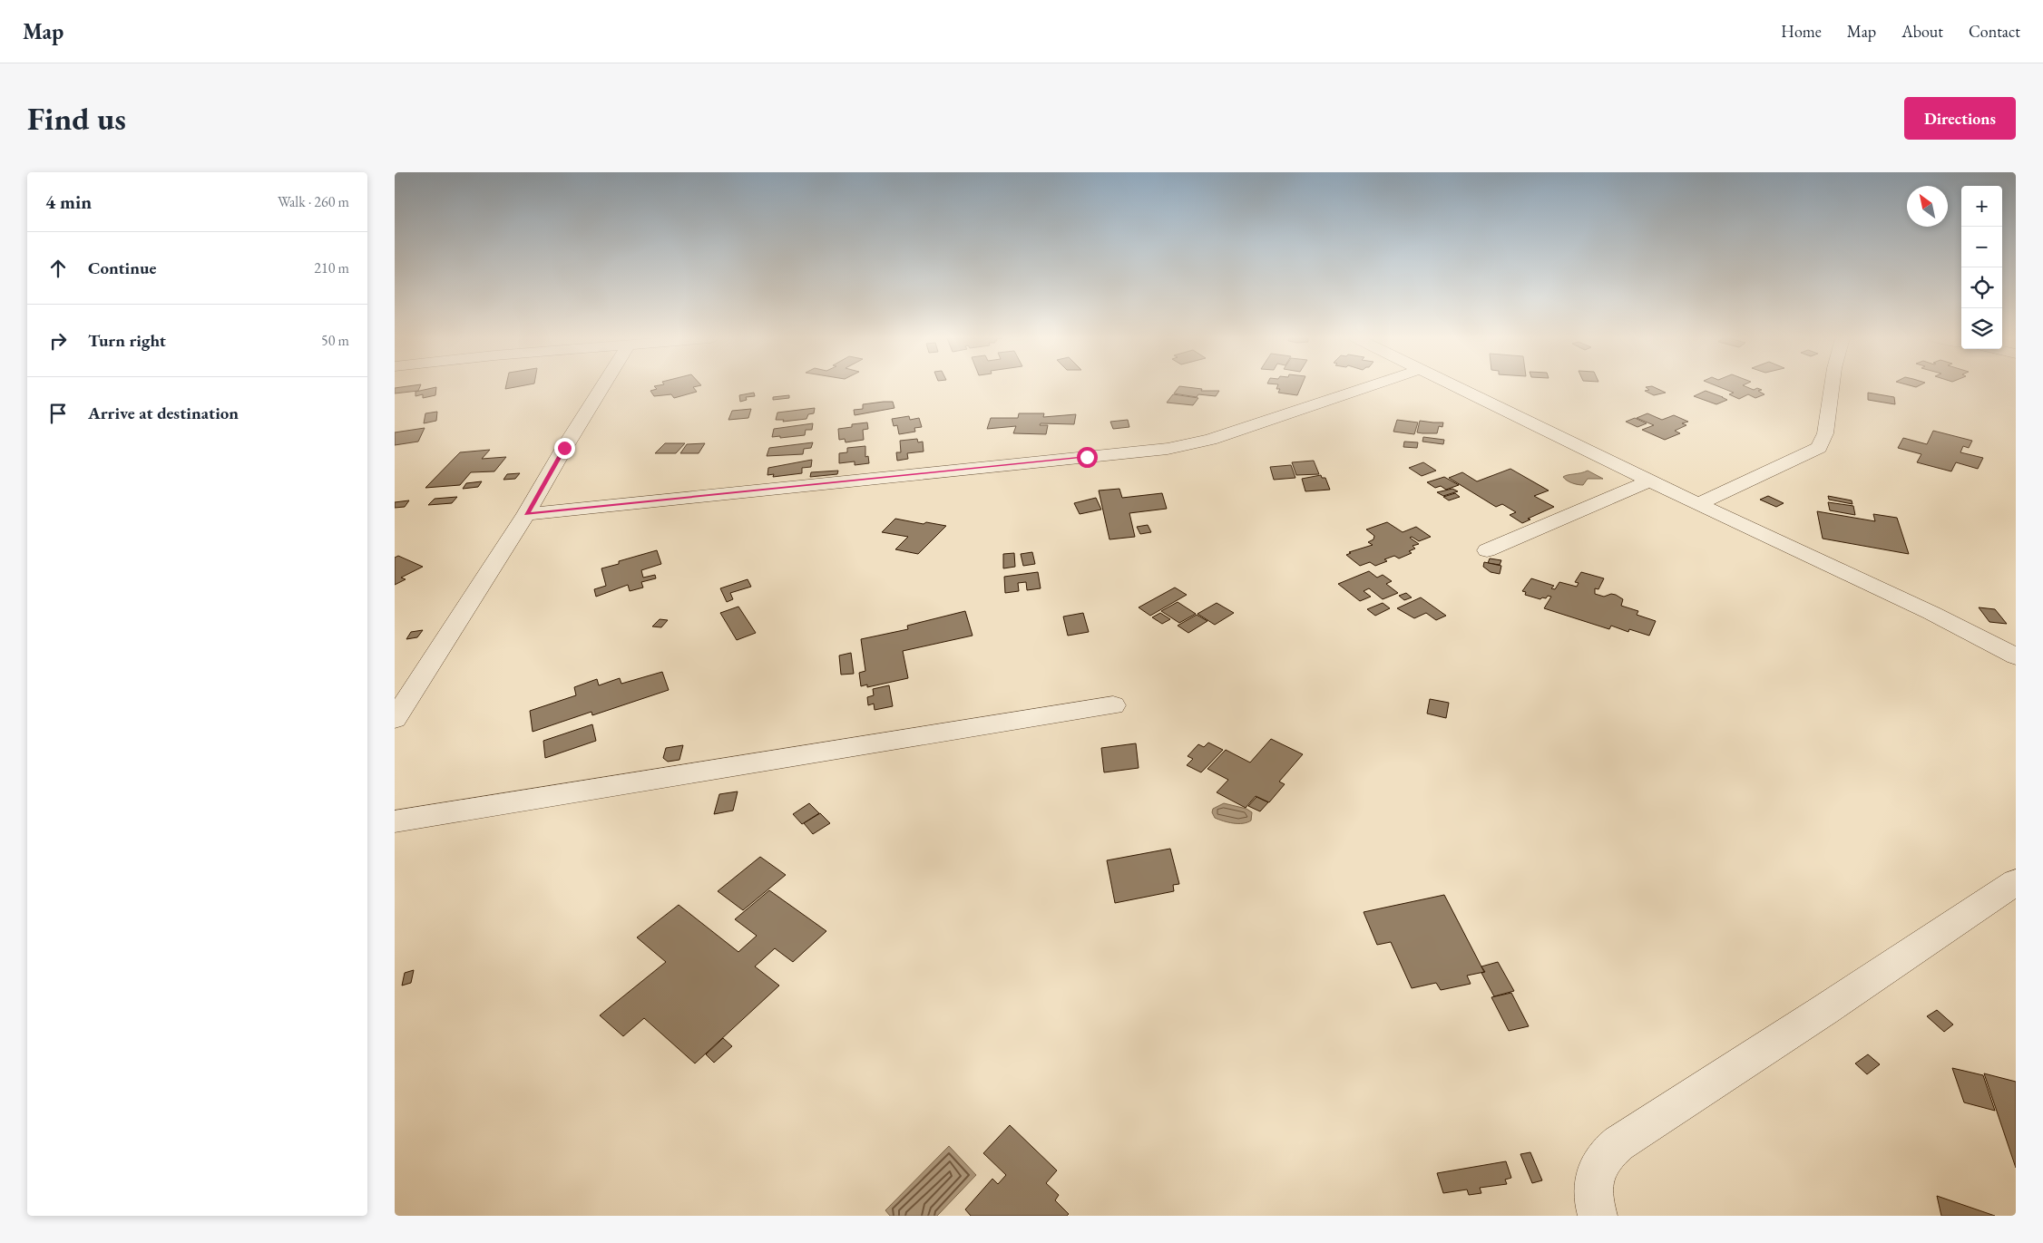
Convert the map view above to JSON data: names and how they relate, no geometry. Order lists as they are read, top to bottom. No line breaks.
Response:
{"north":"top left","page":{"header":"Map","nav":["Home","Map","About","Contact"],"buttons":"Directions","title":"Find us","heading":["4 min","Walk · 260 m"],"map_buttons":["+","−"],"list":[["Continue","210 m"],["Turn right","50 m"],"Arrive at destination"]}}
